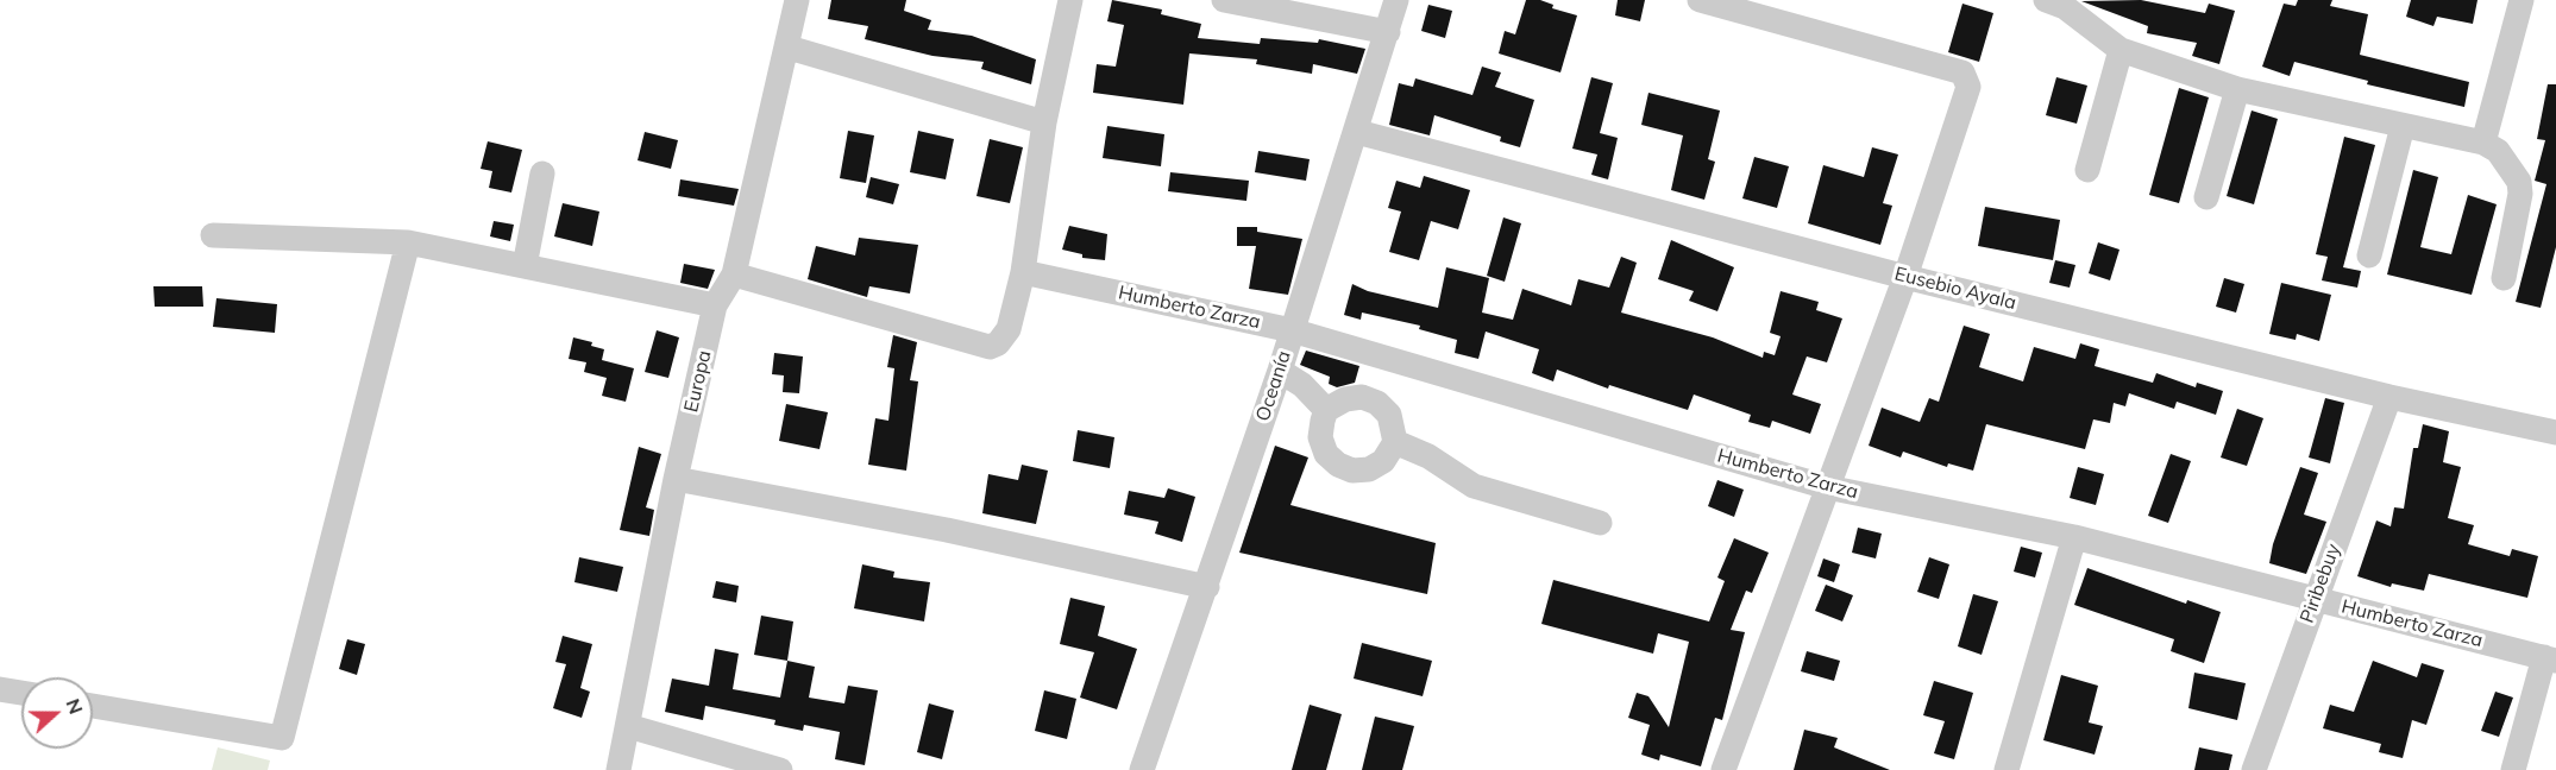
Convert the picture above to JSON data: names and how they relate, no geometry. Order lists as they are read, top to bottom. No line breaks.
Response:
{"streets":{"street":["Eusebio Ayala","Humberto Zarza","Europa","Oceanía","Piribebuy"]},"crossings":[["Eusebio Ayala","Oceanía"],["Eusebio Ayala","Piribebuy"],["Humberto Zarza","Oceanía"],["Humberto Zarza","Piribebuy"]],"north":"right"}
